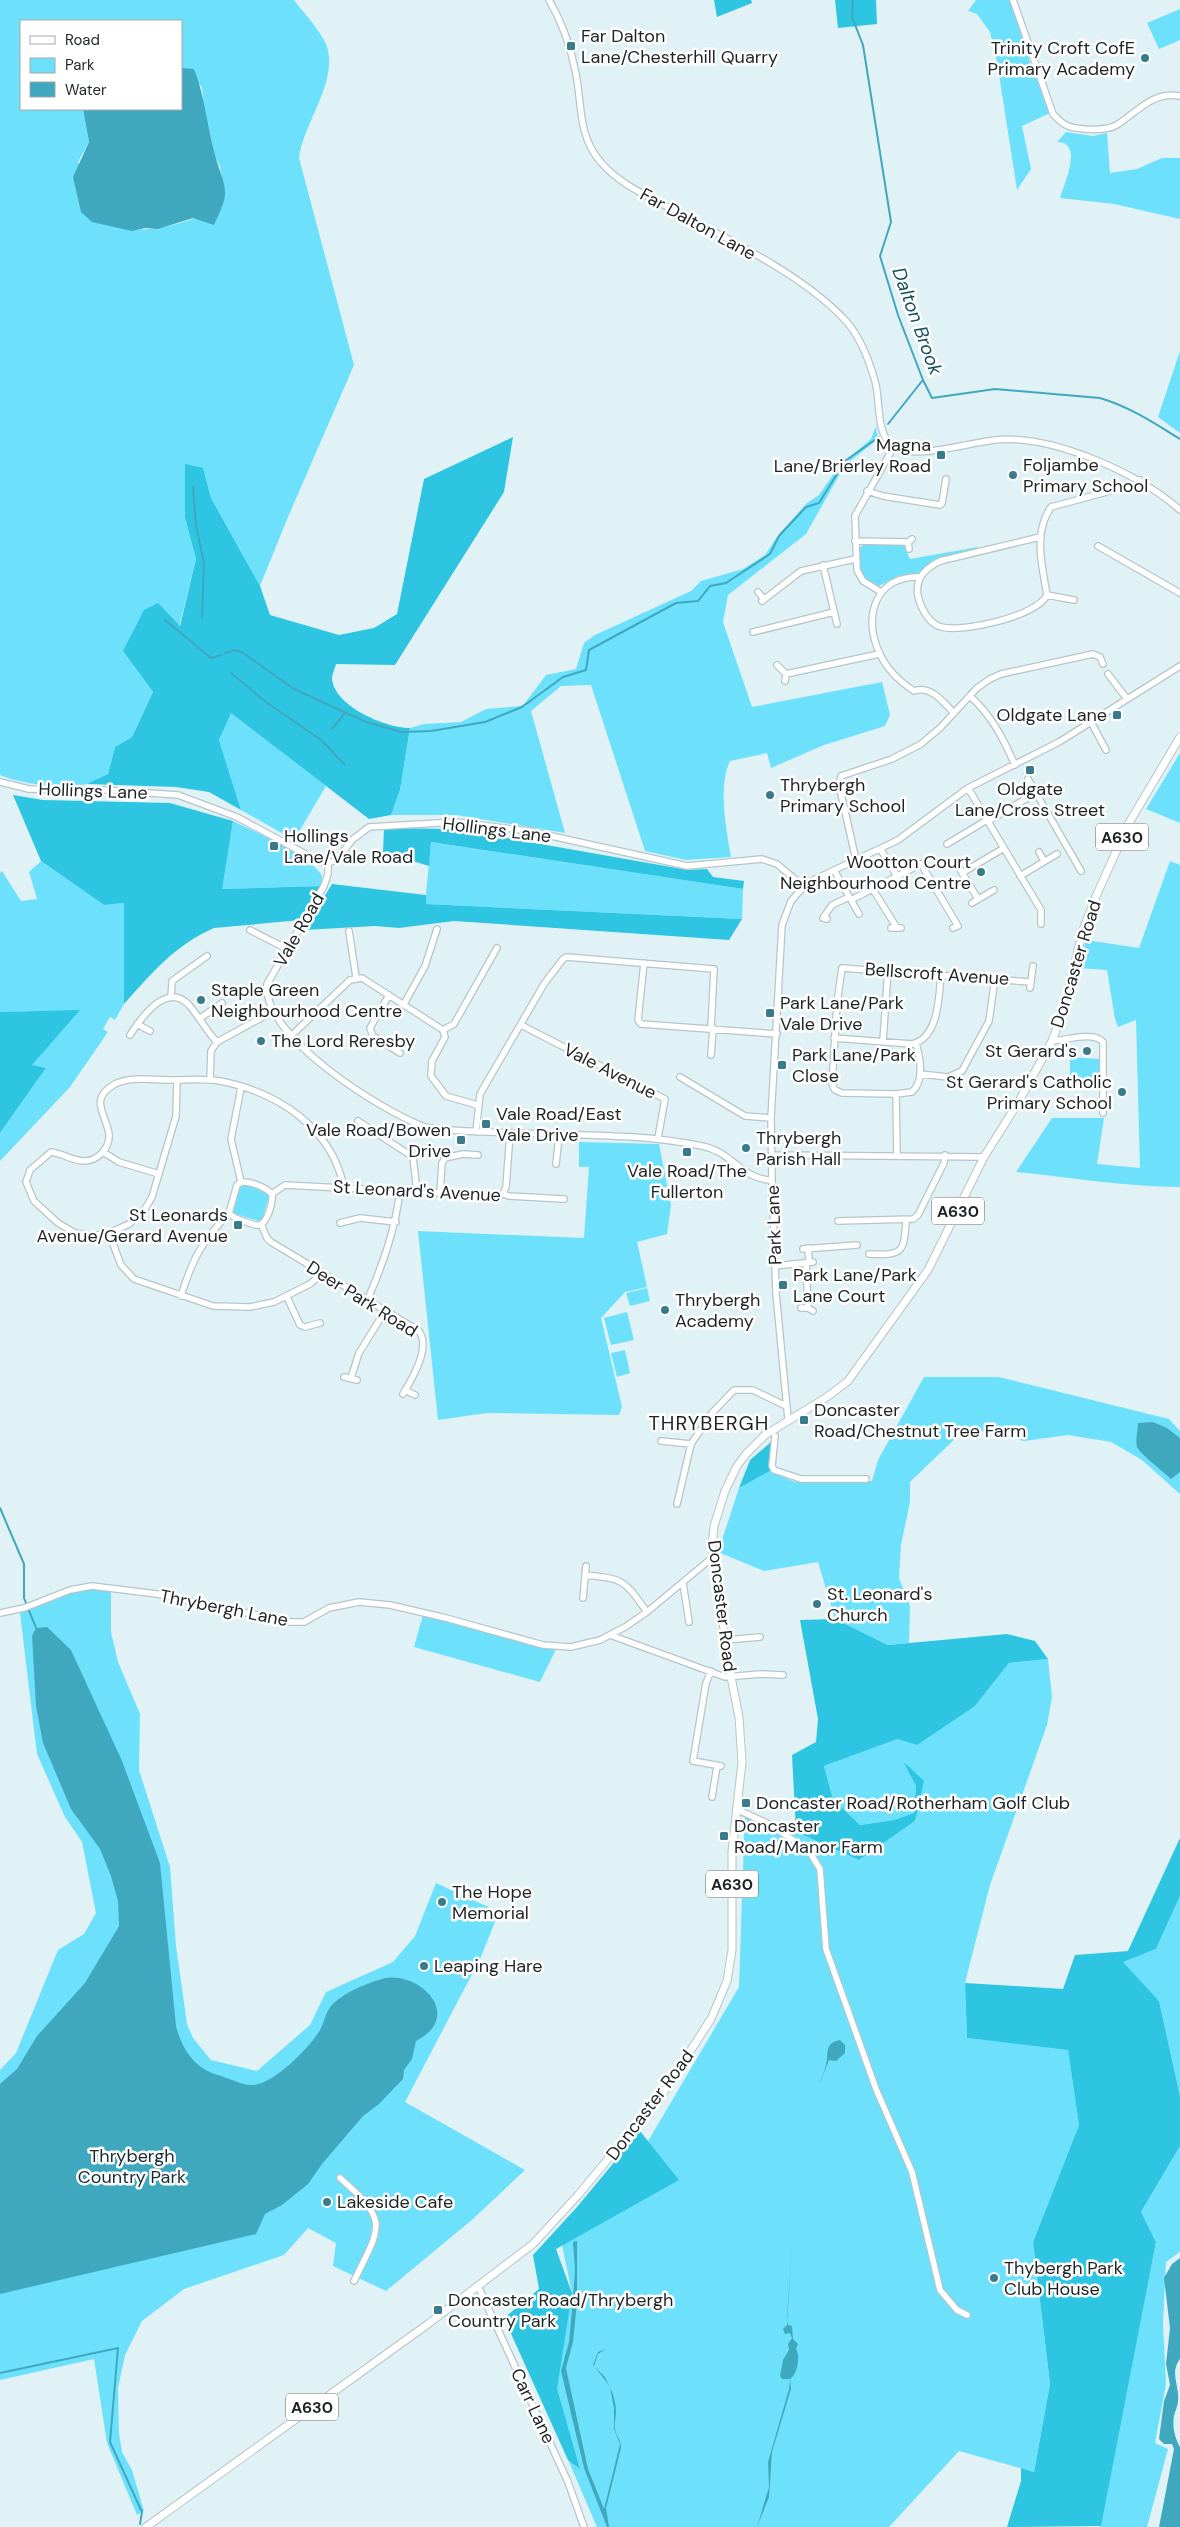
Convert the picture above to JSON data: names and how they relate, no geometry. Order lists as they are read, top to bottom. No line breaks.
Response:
{"streets":{"main road":["A630","Doncaster Road"],"street":["Far Dalton Lane","Hollings Lane","Vale Road","Bellscroft Avenue","Vale Avenue","St Leonard's Avenue","Park Lane","Deer Park Road","Thrybergh Lane","Carr Lane"]},"crossings":[["Hollings Lane","Vale Road"],["Hollings Lane","Park Lane"],["A630","Doncaster Road"],["A630","Carr Lane"],["Vale Road","Vale Avenue"],["Vale Road","Park Lane"],["Doncaster Road","Park Lane"],["Doncaster Road","Carr Lane"],["St Leonard's Avenue","Deer Park Road"]],"districts":["THRYBERGH"],"water":["Dalton Brook"],"parks":["Thrybergh Country Park"],"places":{"transit":["Far Dalton Lane/Chesterhill Quarry","Magna Lane/Brierley Road","Oldgate Lane","Oldgate Lane/Cross Street","Hollings Lane/Vale Road","Park Lane/Park Vale Drive","Park Lane/Park Close","Vale Road/East Vale Drive","Vale Road/Bowen Drive","Vale Road/The Fullerton","St Leonards Avenue/Gerard Avenue","Park Lane/Park Lane Court","Doncaster Road/Chestnut Tree Farm","Doncaster Road/Rotherham Golf Club","Doncaster Road/Manor Farm","Doncaster Road/Thrybergh Country Park"],"other":["Trinity Croft CofE Primary Academy","Foljambe Primary School","Thrybergh Primary School","Wootton Court Neighbourhood Centre","Staple Green Neighbourhood Centre","The Lord Reresby","St Gerard's","St Gerard's Catholic Primary School","Thrybergh Parish Hall","Thrybergh Academy","St. Leonard's Church","The Hope Memorial","Leaping Hare","Lakeside Cafe","Thybergh Park Club House"]},"legend":["Road","Park","Water"]}
